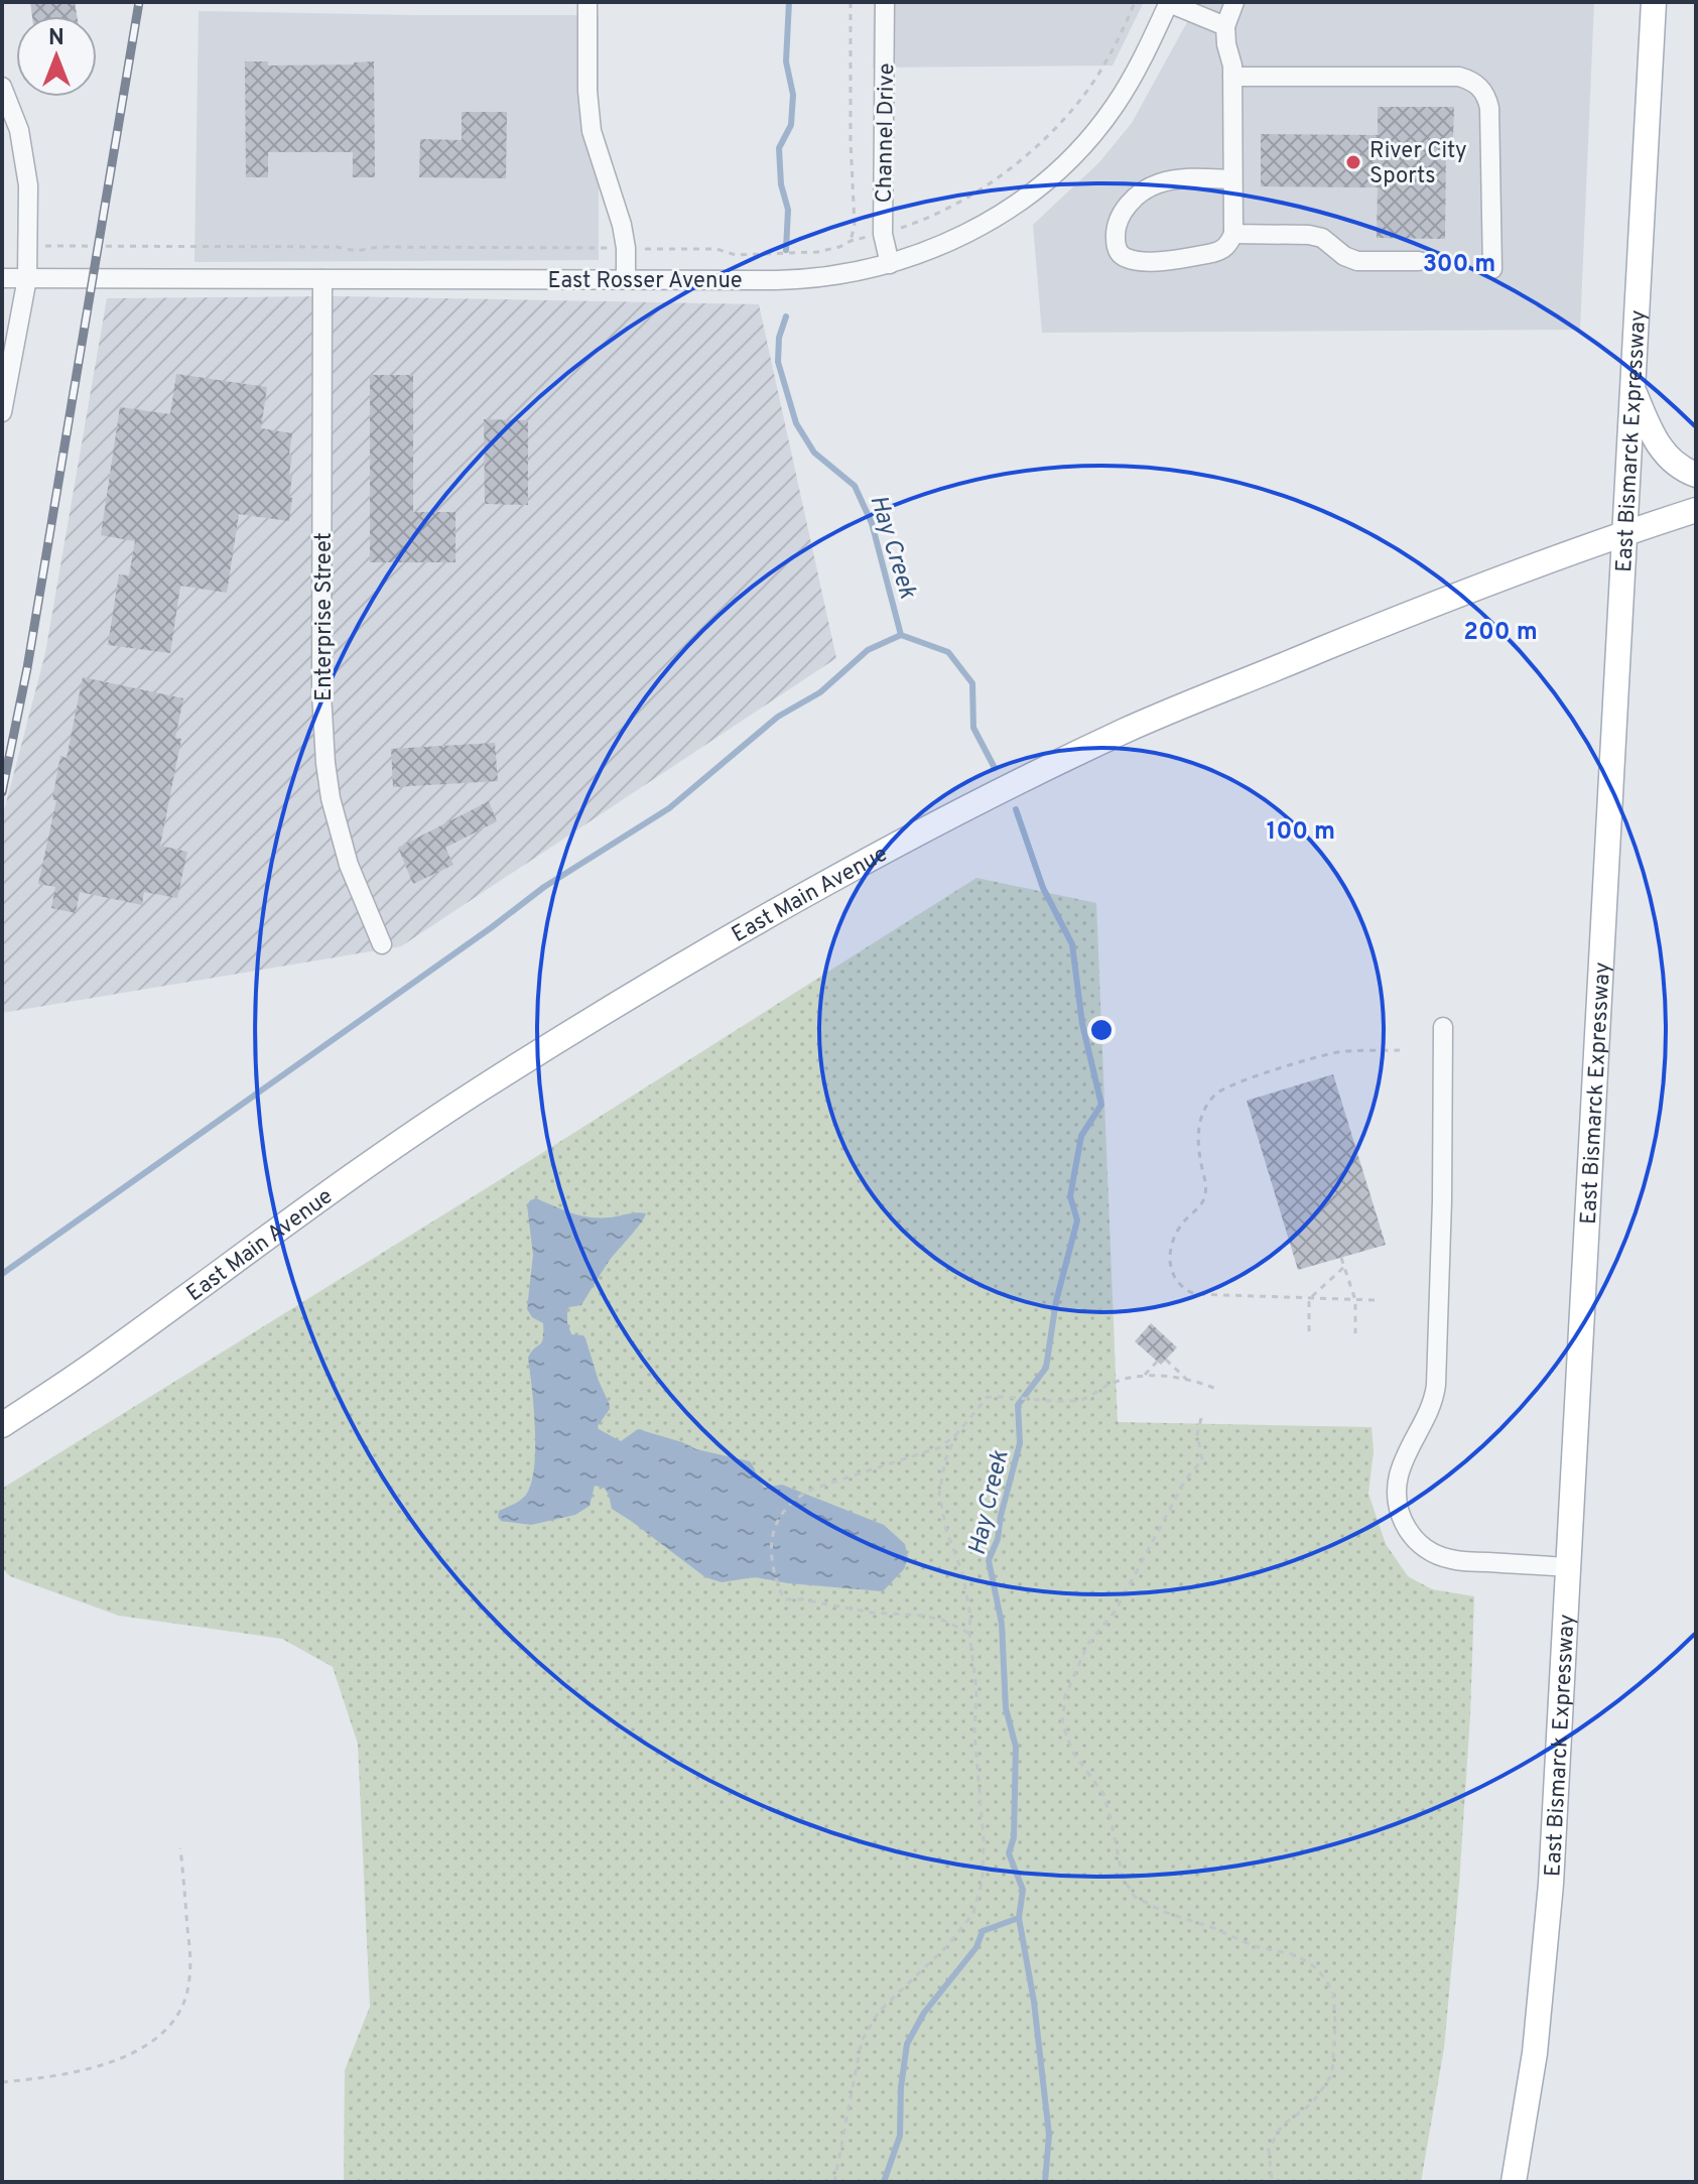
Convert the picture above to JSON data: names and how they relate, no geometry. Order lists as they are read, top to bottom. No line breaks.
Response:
{"streets":{"main road":["East Bismarck Expressway","East Main Avenue"],"street":["Channel Drive","East Rosser Avenue","Enterprise Street"]},"crossings":[["Channel Drive","East Rosser Avenue"],["East Rosser Avenue","Enterprise Street"],["East Bismarck Expressway","East Main Avenue"]],"water":["Hay Creek"],"places":["River City Sports"],"north":"top","rings":["300 m","200 m","100 m"]}
